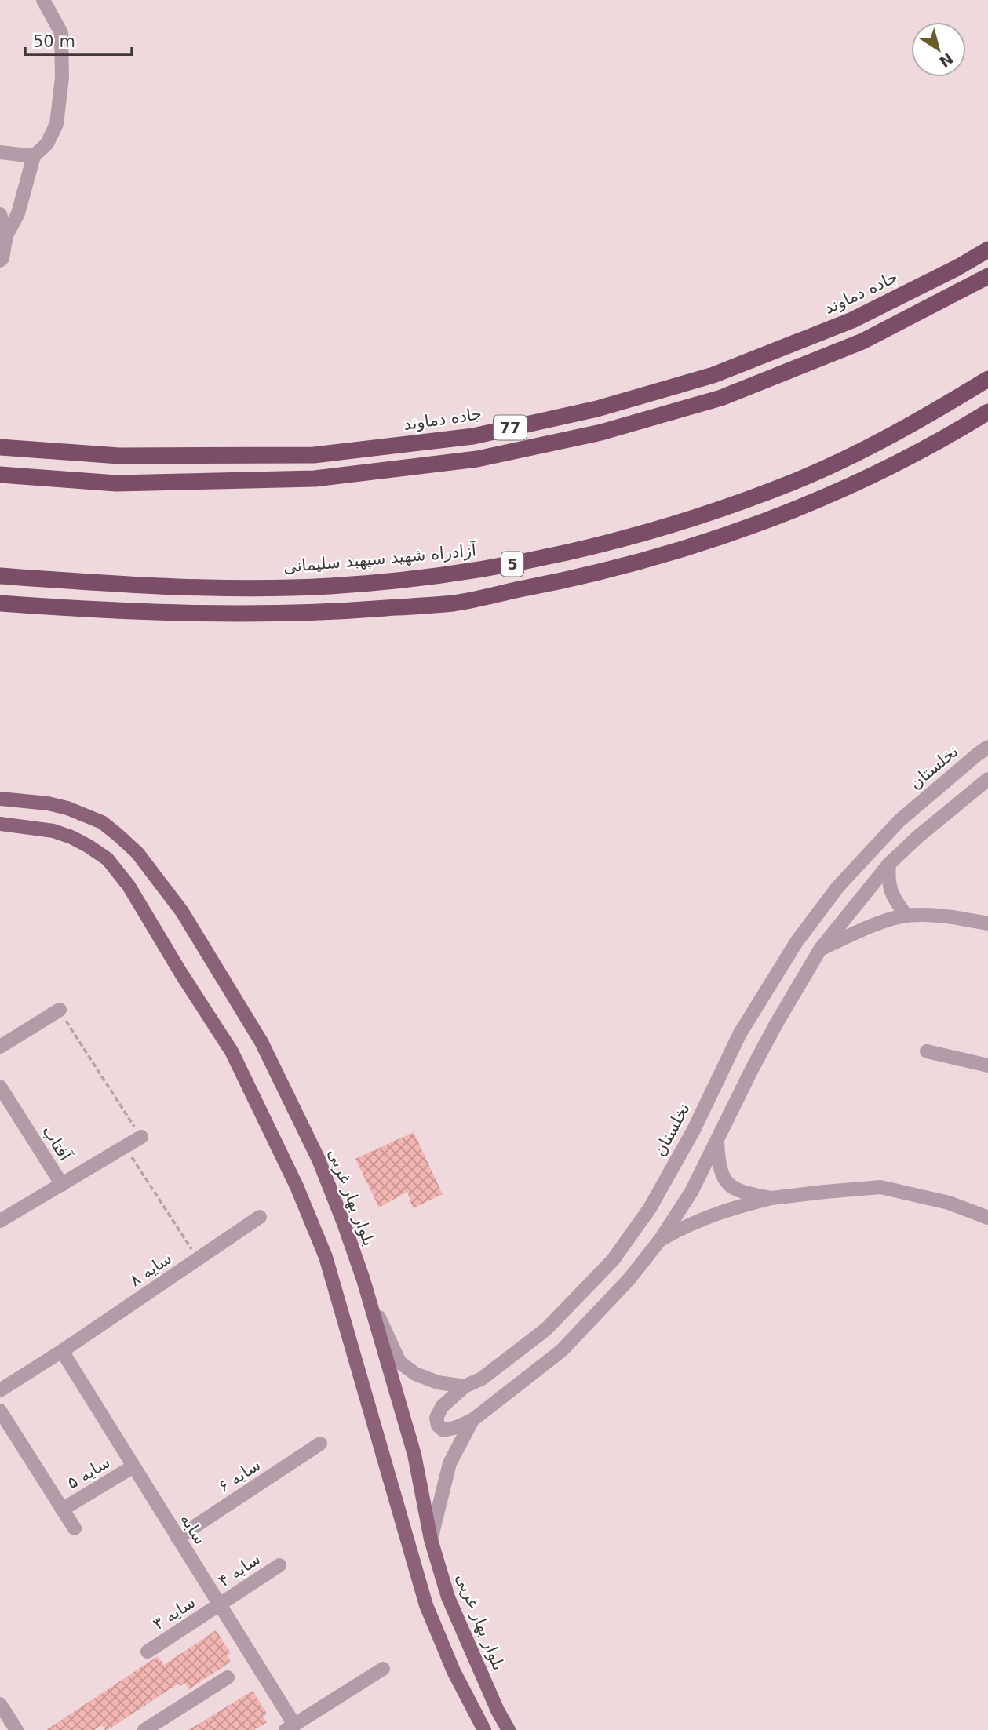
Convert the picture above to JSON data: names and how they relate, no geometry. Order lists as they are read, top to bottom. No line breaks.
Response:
{"streets":{"highway":["جاده دماوند","77","آزادراه شهید سپهبد سلیمانی","5"],"main road":["بلوار بهار غربی"],"street":["نخلستان","آفتاب","سایه ۸","سایه ۵","سایه ۶","سایه","سایه ۴","سایه ۳"]},"crossings":[["سایه ۸","سایه"],["سایه ۵","سایه"],["سایه ۶","سایه"],["سایه","سایه ۴"],["سایه","سایه ۳"],["سایه ۴","سایه ۳"]],"scale_bar":"50 m","north":"bottom right"}
